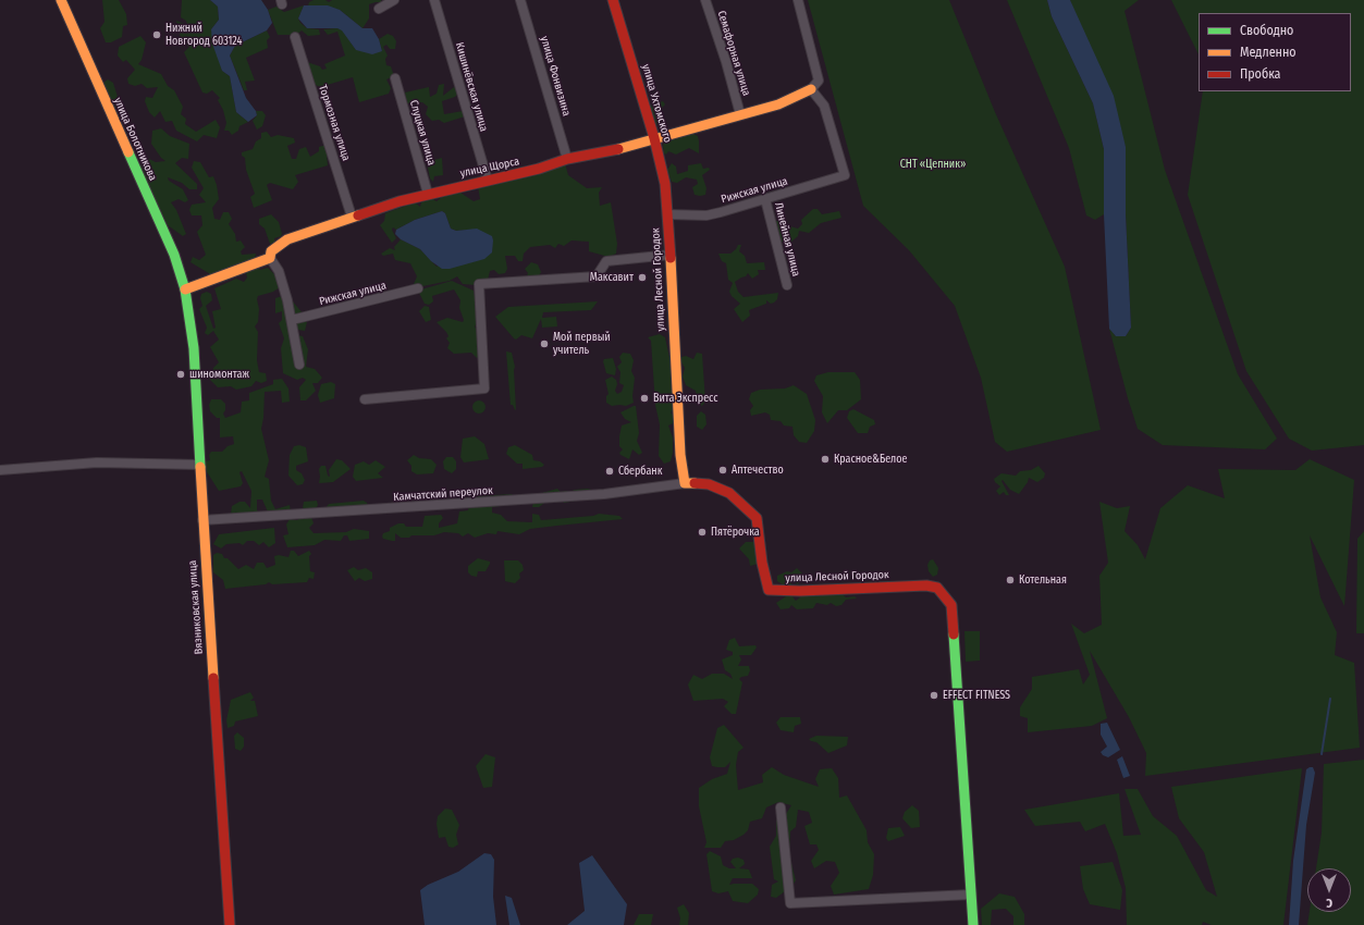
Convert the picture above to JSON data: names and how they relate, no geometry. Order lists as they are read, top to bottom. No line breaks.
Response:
{"streets":{"street":["Семафорная улица","улица Фонвизина","Кишинёвская улица","улица Ухтомского","Тормозная улица","Слуцкая улица","улица Болотникова","улица Щорса","Рижская улица","Линейная улица","улица Лесной Городок","Камчатский переулок","Вязниковская улица"]},"crossings":[["Семафорная улица","улица Щорса"],["улица Фонвизина","улица Щорса"],["Кишинёвская улица","улица Щорса"],["улица Ухтомского","улица Щорса"],["улица Ухтомского","Рижская улица"],["улица Ухтомского","улица Лесной Городок"],["Тормозная улица","улица Щорса"],["Слуцкая улица","улица Щорса"],["улица Болотникова","улица Щорса"],["улица Болотникова","Вязниковская улица"],["улица Щорса","Рижская улица"],["улица Щорса","Вязниковская улица"],["Рижская улица","Линейная улица"],["Рижская улица","улица Лесной Городок"],["улица Лесной Городок","Камчатский переулок"],["Камчатский переулок","Вязниковская улица"]],"parks":["СНТ «Цепник»"],"places":["Нижний Новгород 603124","Максавит","Мой первый учитель","шиномонтаж","Вита Экспресс","Красное&Белое","Аптечество","Сбербанк","Пятёрочка","Котельная","EFFECT FITNESS"],"legend":["Свободно","Медленно","Пробка"],"north":"bottom"}
